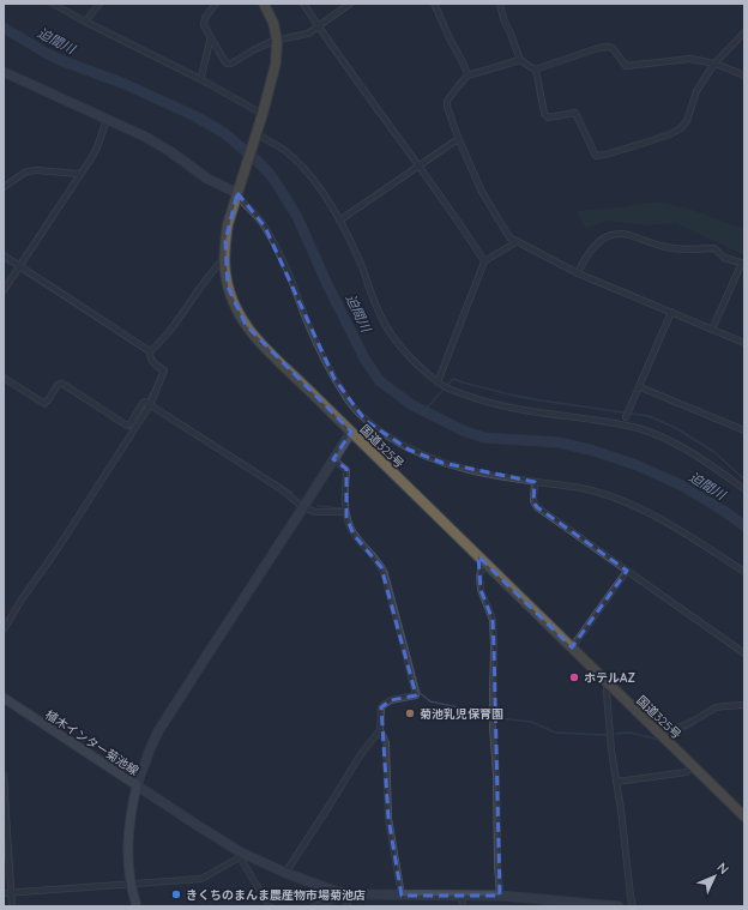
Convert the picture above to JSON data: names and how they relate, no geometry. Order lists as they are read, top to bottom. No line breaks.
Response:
{"streets":{"highway":["国道325号"],"main road":["植木インター菊池線"]},"water":["迫間川"],"places":["ホテルAZ","菊池乳児保育園","きくちのまんま農産物市場菊池店"],"north":"top right"}
